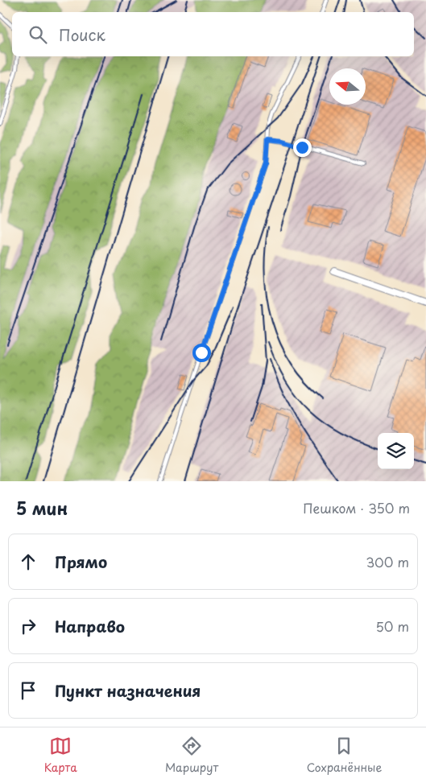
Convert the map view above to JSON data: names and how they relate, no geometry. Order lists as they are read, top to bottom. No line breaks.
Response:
{"north":"left","page":{"search":"Поиск","heading":["5 мин","Пешком · 350 m"],"list":[["Прямо","300 m"],["Направо","50 m"],"Пункт назначения"],"nav":["Карта","Маршрут","Сохранённые"]}}
